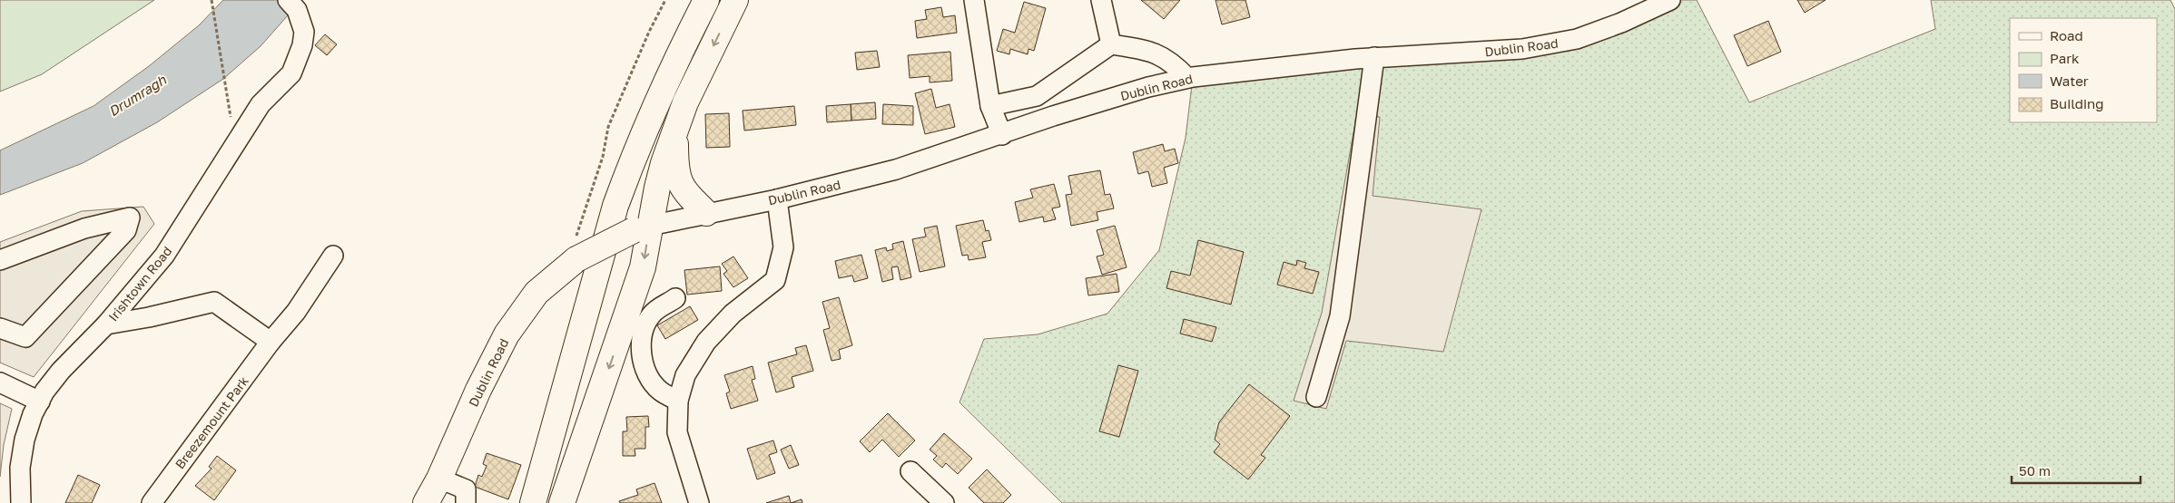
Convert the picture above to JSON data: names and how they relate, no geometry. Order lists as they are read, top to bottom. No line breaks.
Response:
{"streets":{"main road":["Dublin Road"],"street":["Irishtown Road","Breezemount Park"]},"water":["Drumragh"],"legend":["Road","Park","Water","Building"],"scale_bar":"50 m"}
